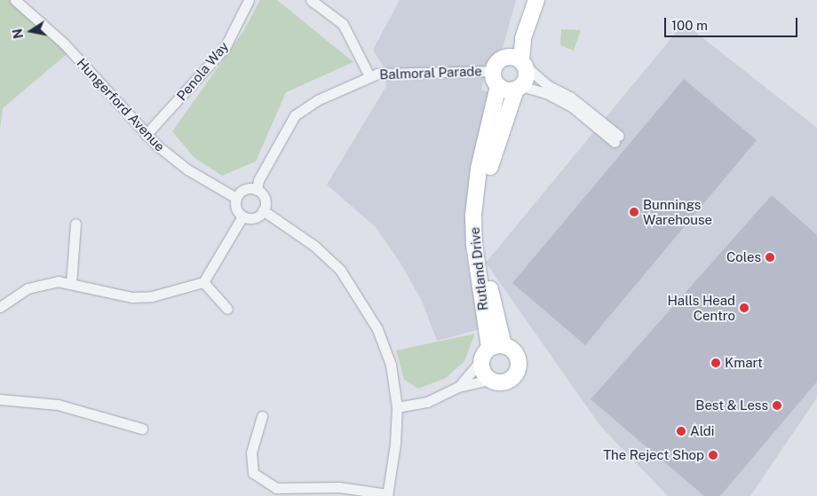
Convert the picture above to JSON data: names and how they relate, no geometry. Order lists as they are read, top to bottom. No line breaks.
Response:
{"streets":{"main road":["Rutland Drive"],"street":["Penola Way","Balmoral Parade","Hungerford Avenue"]},"crossings":[["Penola Way","Hungerford Avenue"],["Balmoral Parade","Hungerford Avenue"],["Balmoral Parade","Rutland Drive"]],"places":["Bunnings Warehouse","Coles","Halls Head Centro","Kmart","Best & Less","Aldi","The Reject Shop"],"scale_bar":"100 m","north":"left"}
